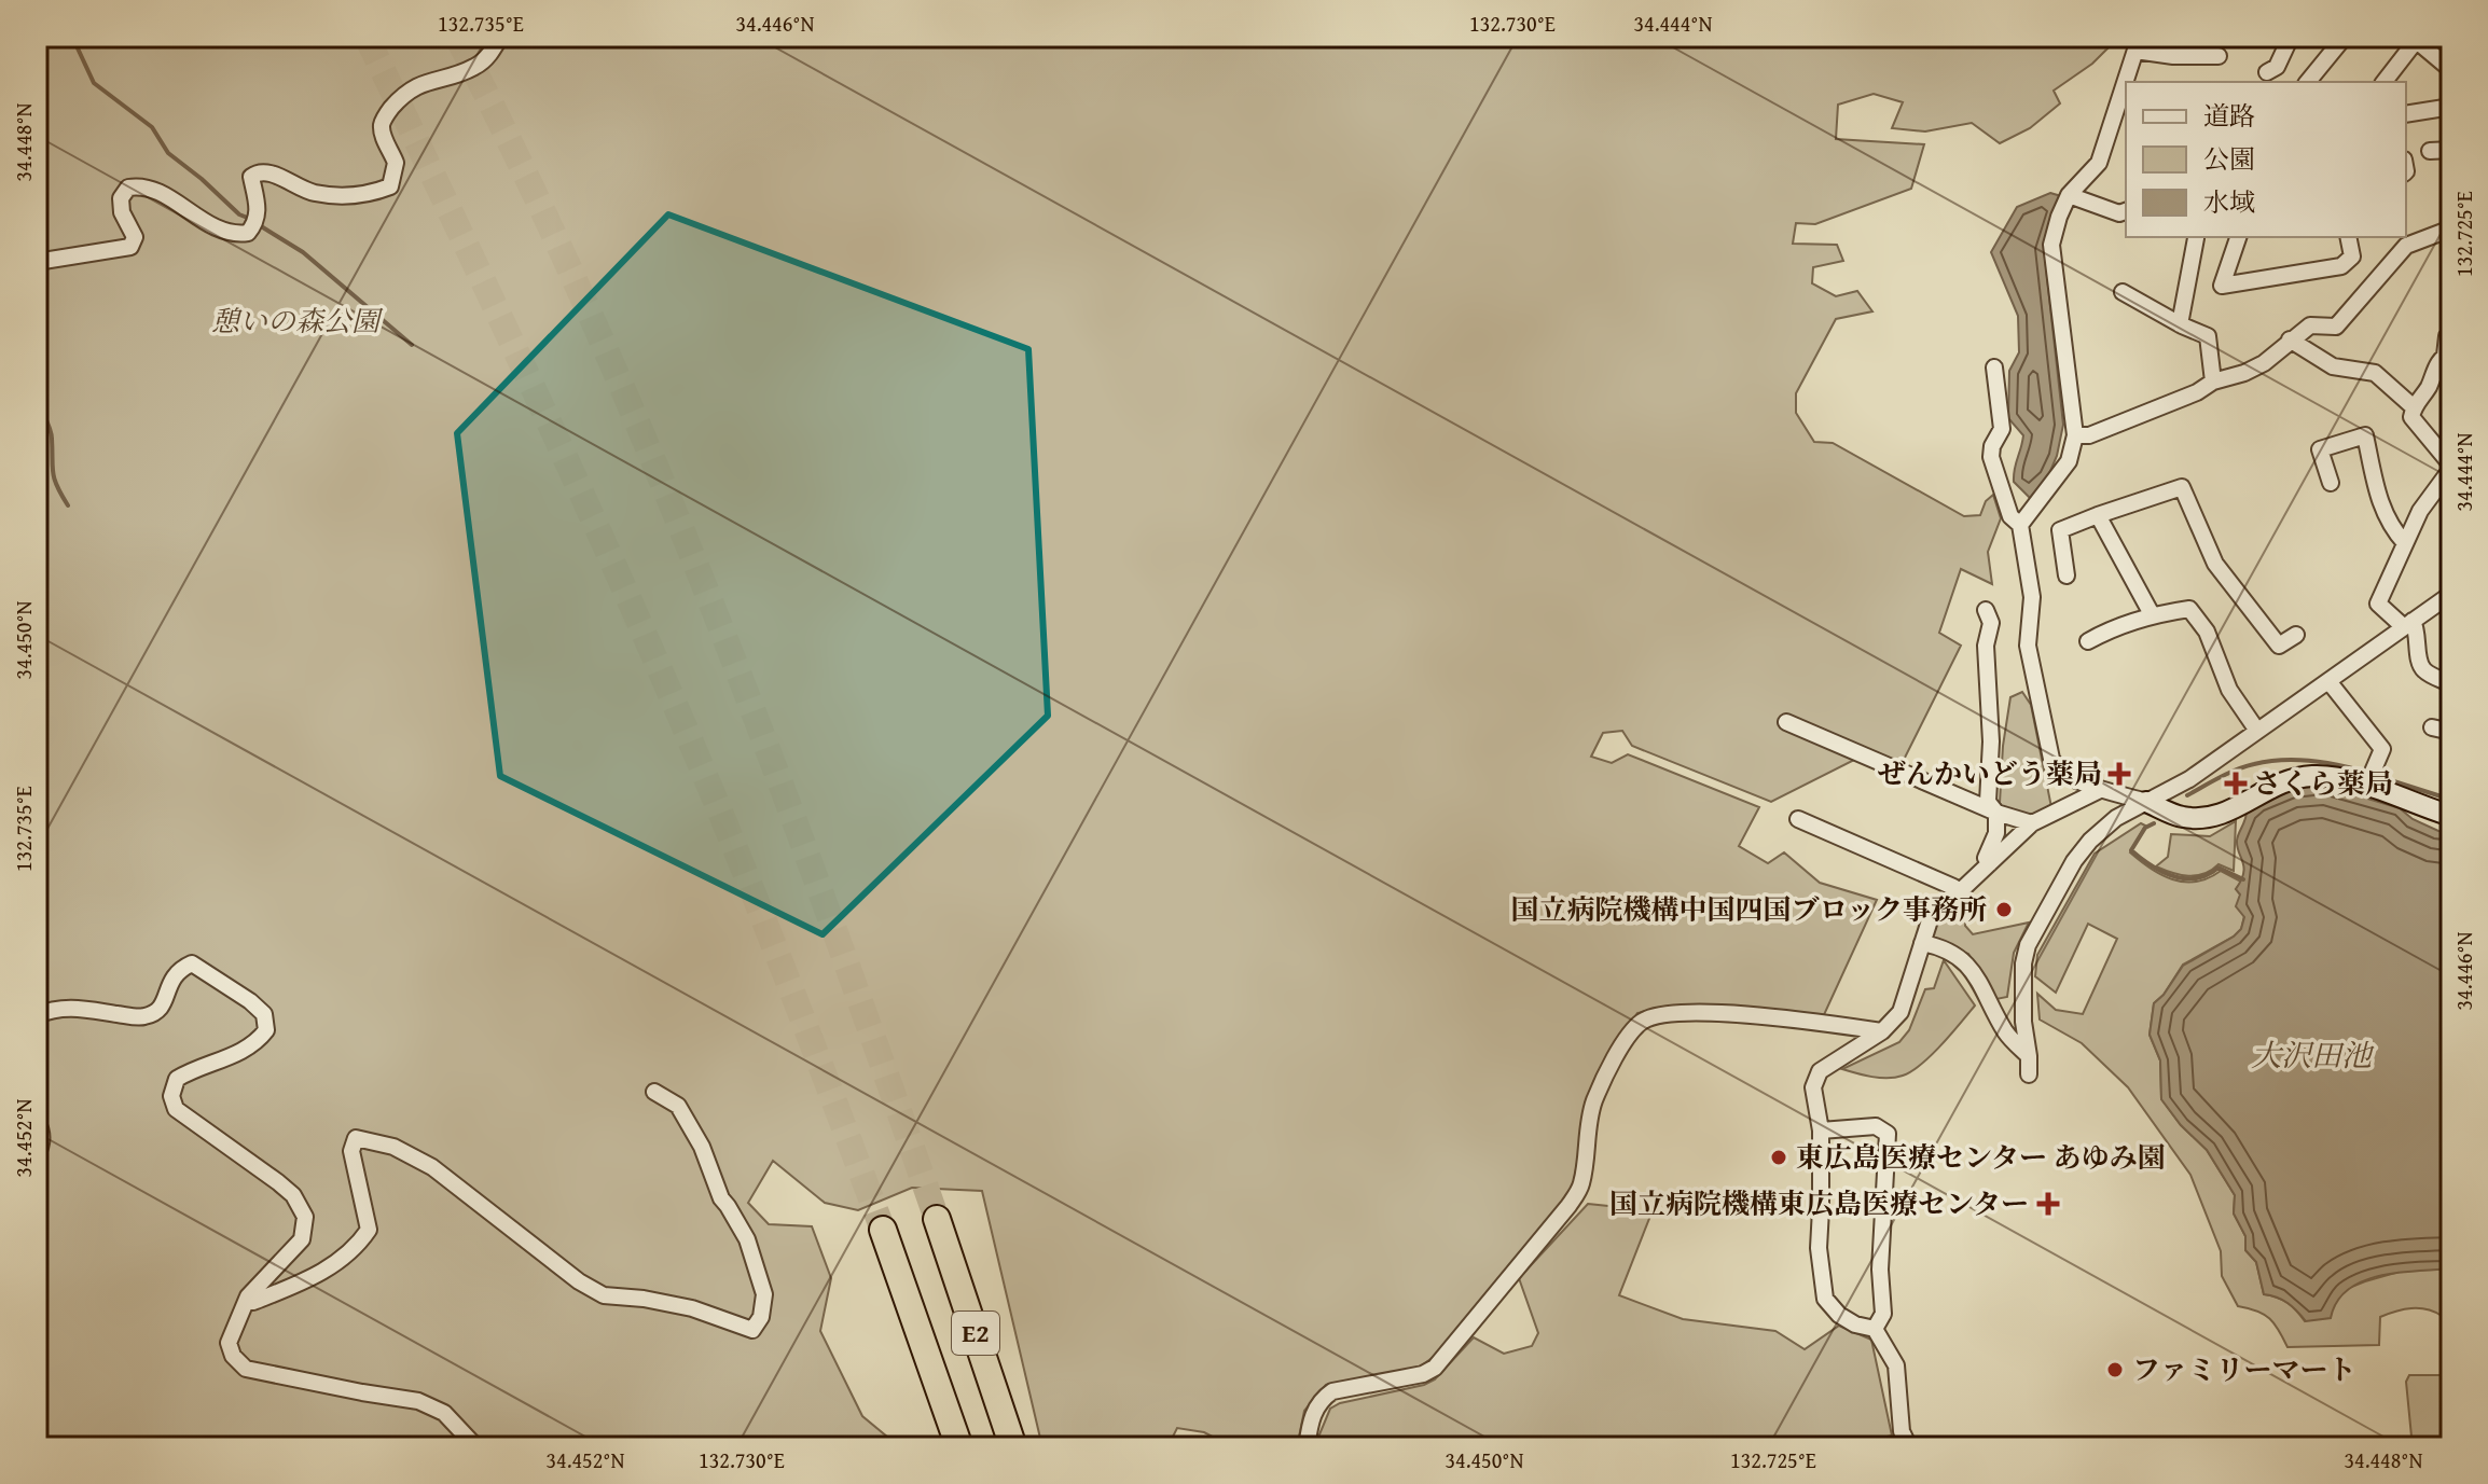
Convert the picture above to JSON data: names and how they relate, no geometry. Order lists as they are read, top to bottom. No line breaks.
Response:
{"streets":{"highway":["E2"]},"water":["大沢田池"],"parks":["憩いの森公園"],"places":{"health":["ぜんかいどう薬局","さくら薬局","国立病院機構東広島医療センター"],"other":["国立病院機構中国四国ブロック事務所","東広島医療センター あゆみ園","ファミリーマート"]},"legend":["道路","公園","水域"],"coordinates":["132.735°E","34.446°N","132.730°E","34.444°N","34.448°N","132.725°E","34.450°N","34.452°N"]}
